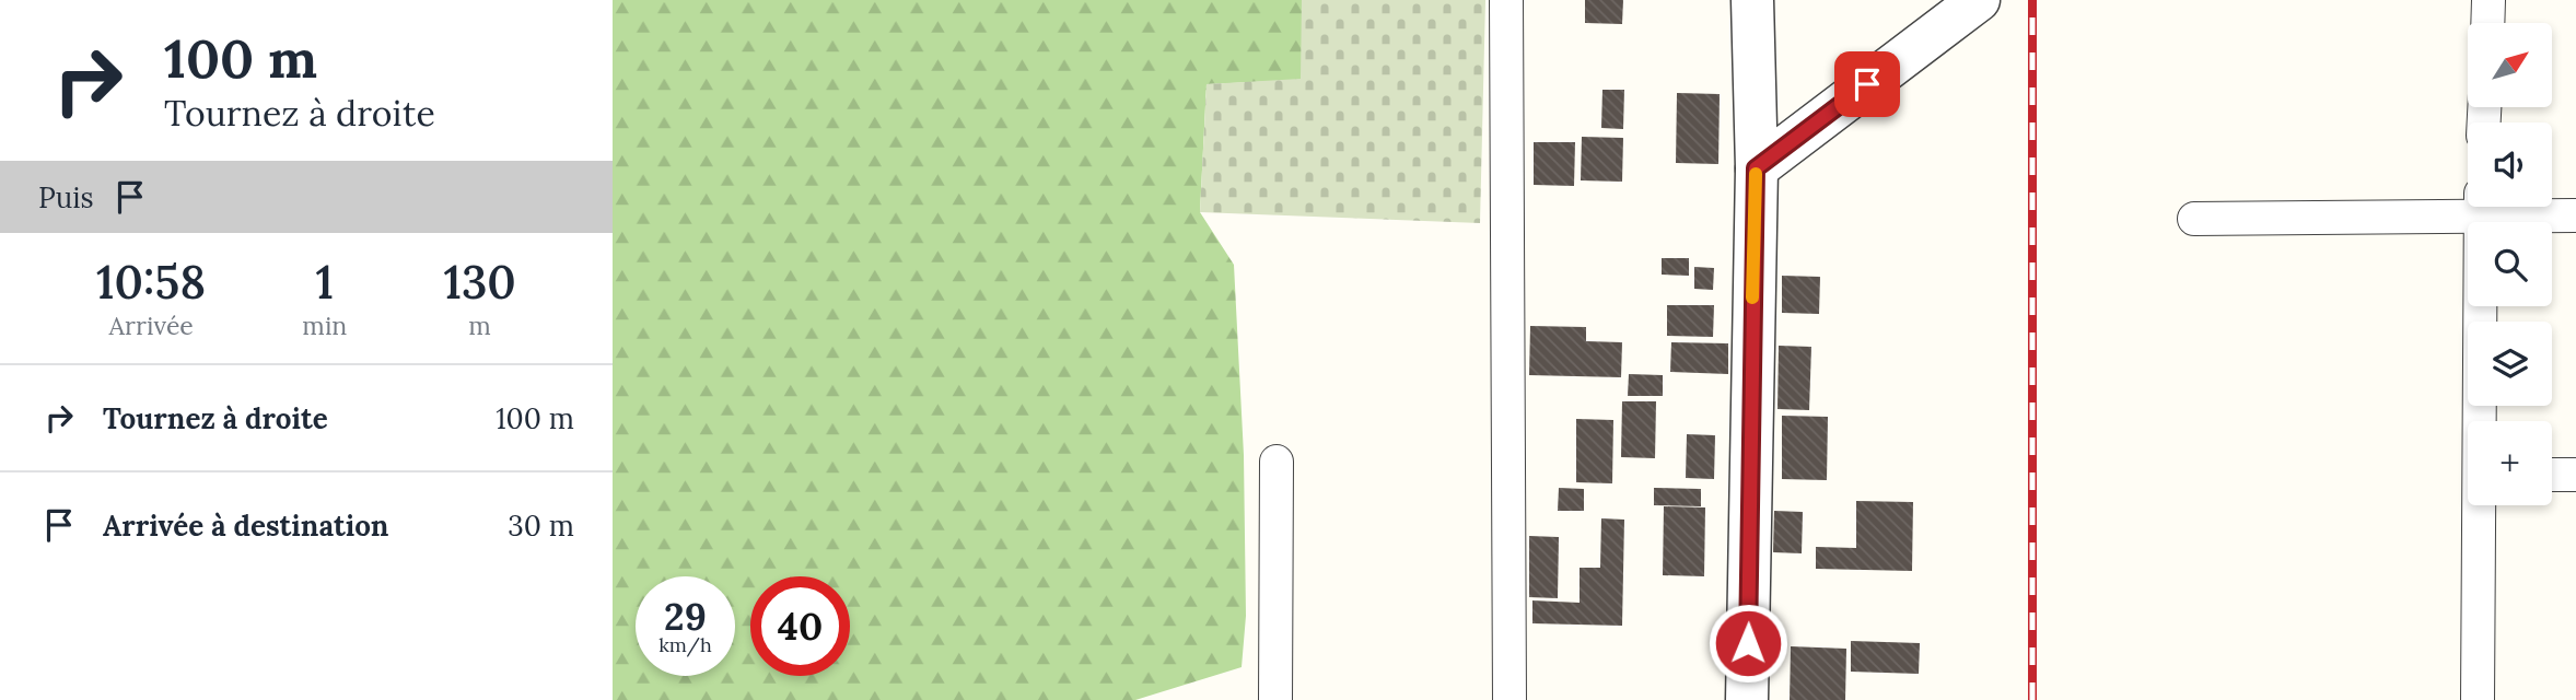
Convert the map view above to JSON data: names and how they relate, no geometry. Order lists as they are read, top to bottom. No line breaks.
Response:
{"north":"top right","page":{"turn":["100 m","Tournez à droite"],"map_buttons":"+","then":"Puis","eta":["10:58","Arrivée","1","min","130","m"],"list":[{"name":"Tournez à droite","value":"100 m"},{"name":"Arrivée à destination","value":"30 m"}],"speed":"29 km/h","limit":"40"}}
